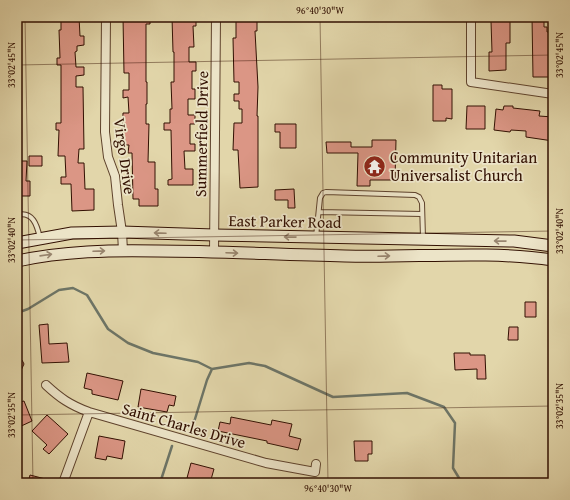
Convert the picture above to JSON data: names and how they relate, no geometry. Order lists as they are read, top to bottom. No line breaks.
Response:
{"streets":{"main road":["East Parker Road"],"street":["Summerfield Drive","Virgo Drive","Saint Charles Drive"]},"crossings":[["Summerfield Drive","East Parker Road"],["Virgo Drive","East Parker Road"]],"places":{"temple":["Community Unitarian Universalist Church"]},"coordinates":["96°40'30\"W","33°02'45\"N","33°02'40\"N","33°02'35\"N"]}
